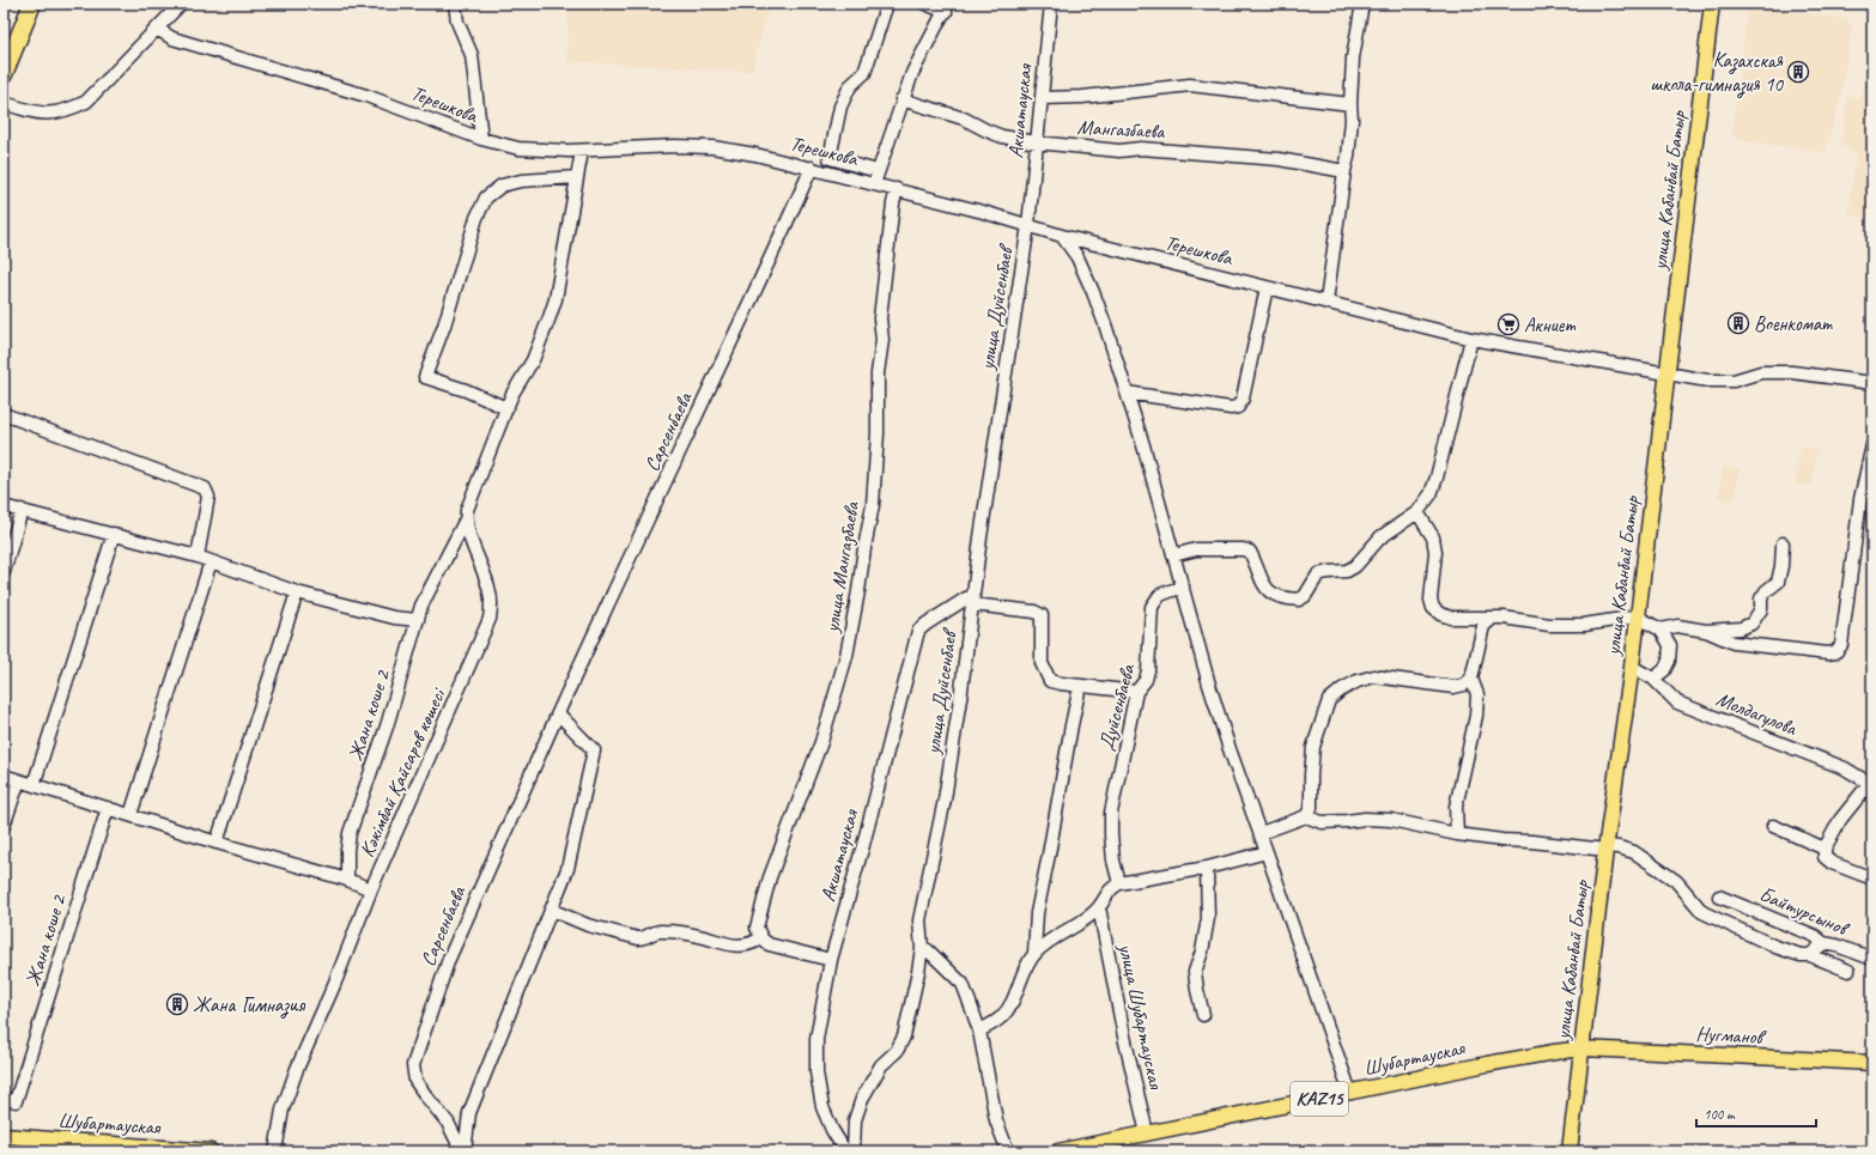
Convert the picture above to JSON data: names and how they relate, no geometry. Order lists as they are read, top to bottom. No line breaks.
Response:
{"streets":{"main road":["улица Кабанбай Батыр","Нугманов","Шубартауская","KAZ15"],"street":["Терешкова","Акшатауская","Мангазбаева","улица Дуйсенбаев","Сарсенбаева","улица Мангазбаева","Дуйсенбаева","Молдагулова","Жана коше 2","Кәкімбай Қайсаров көшесі","Байтурсынов","улица Шубартауская"]},"crossings":[["Терешкова","Акшатауская"],["Терешкова","улица Кабанбай Батыр"],["Терешкова","улица Дуйсенбаев"],["Терешкова","Сарсенбаева"],["Терешкова","улица Мангазбаева"],["Акшатауская","Мангазбаева"],["Акшатауская","улица Дуйсенбаев"],["улица Кабанбай Батыр","Молдагулова"],["улица Кабанбай Батыр","Нугманов"],["улица Кабанбай Батыр","Шубартауская"],["Жана коше 2","Кәкімбай Қайсаров көшесі"],["улица Шубартауская","Шубартауская"],["Нугманов","Шубартауская"]],"places":{"building":["Казахская школа-гимназия 10","Военкомат","Жана Гимназия"],"supermarket":["Акниет"]},"scale_bar":"100 m"}
